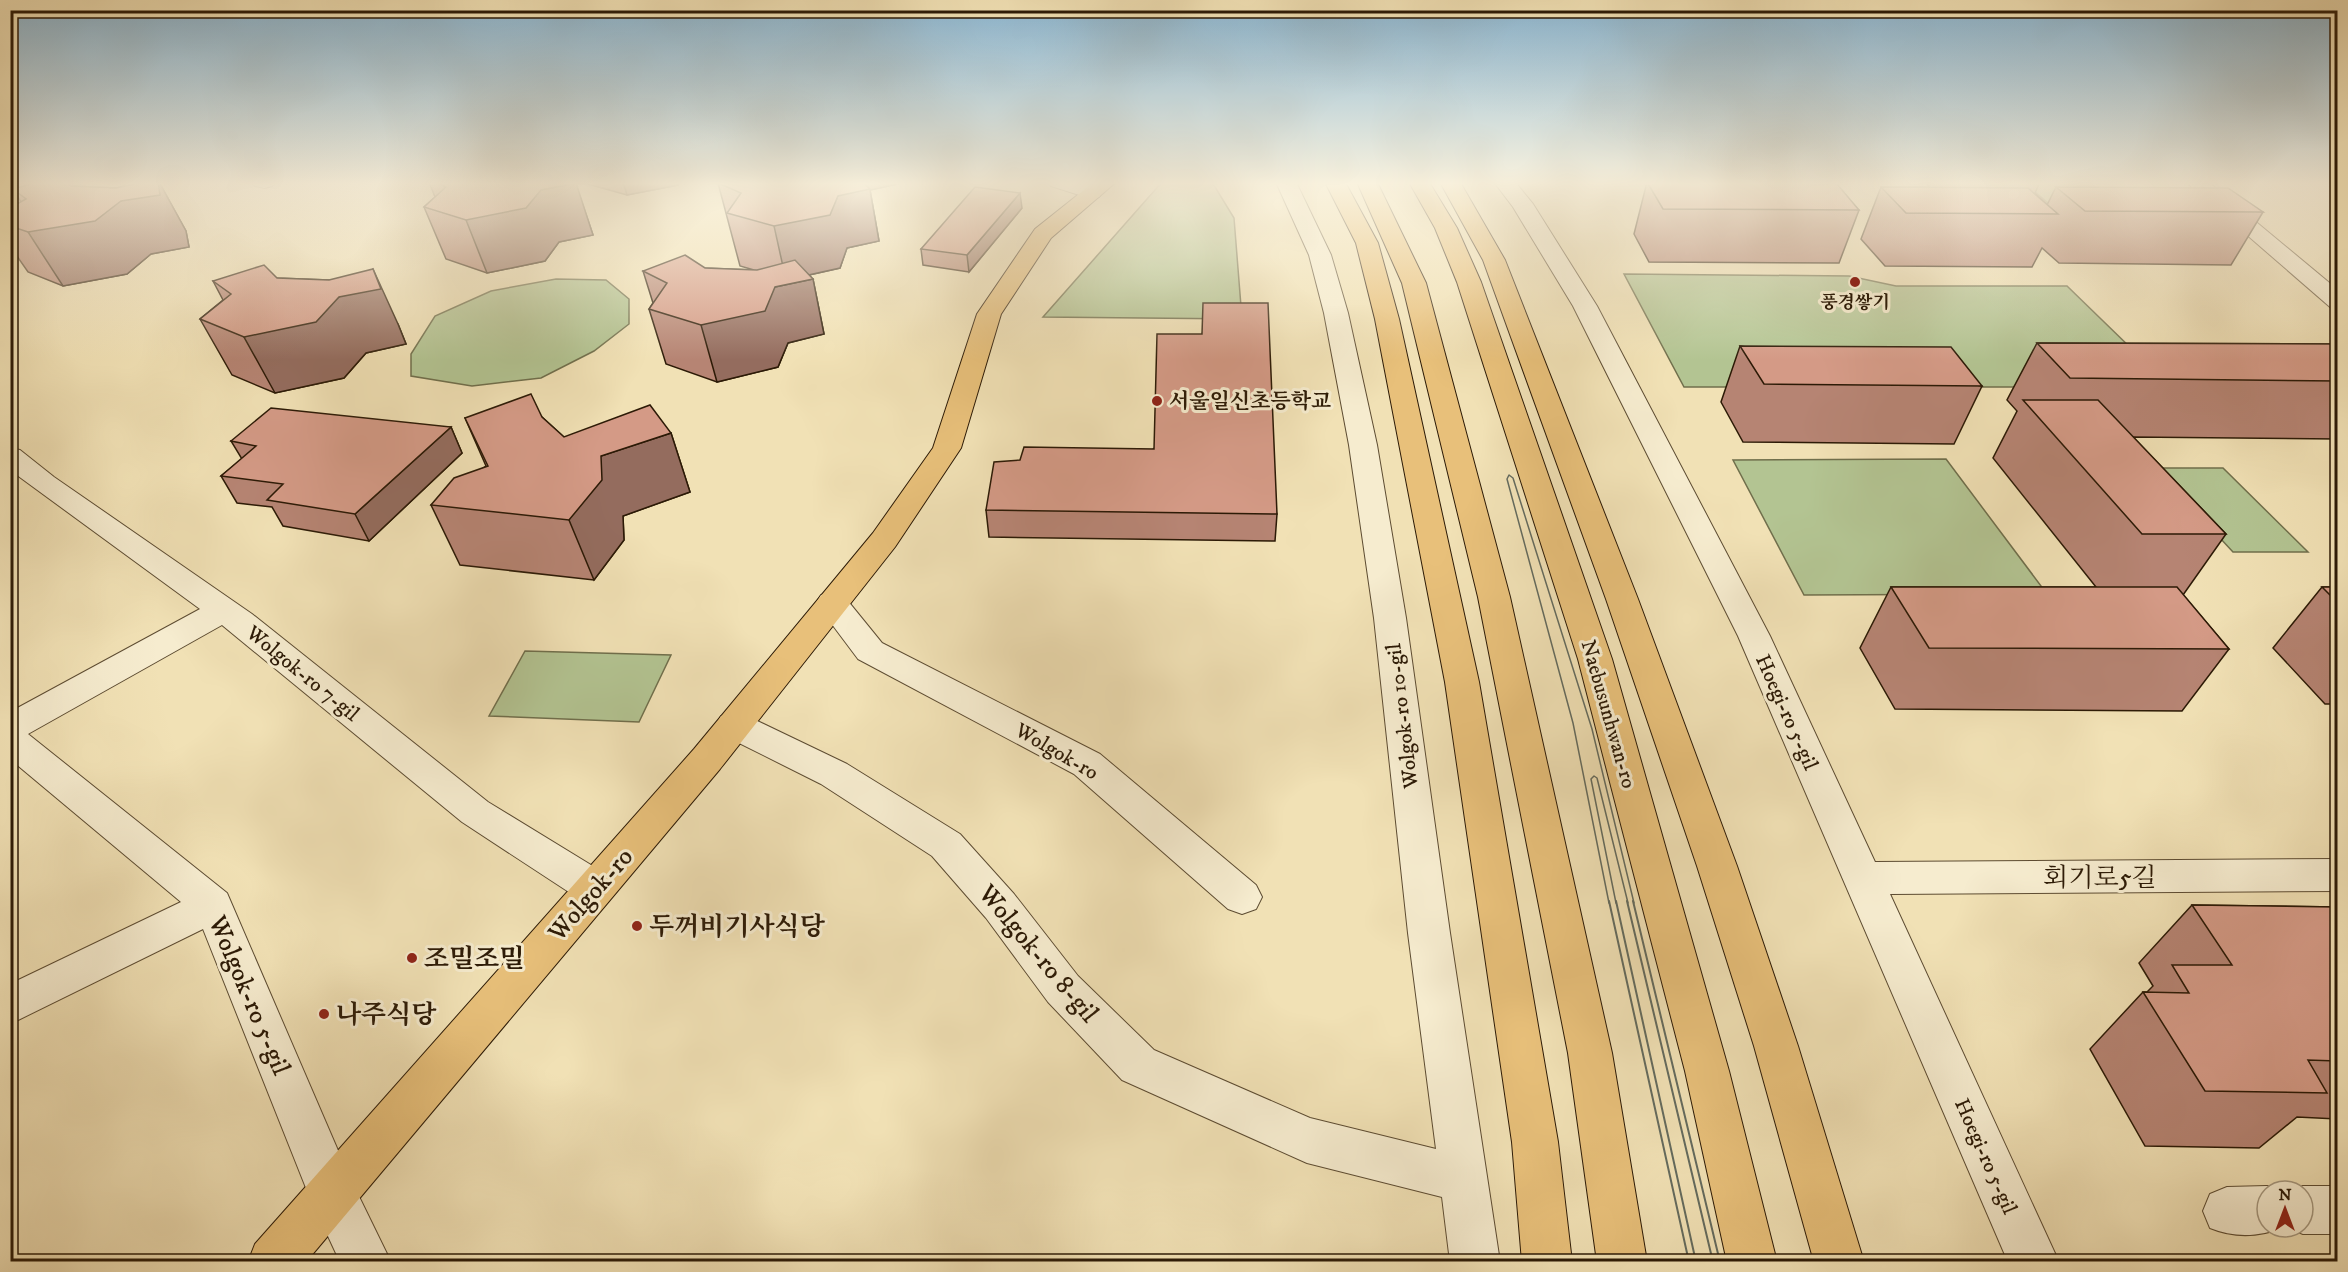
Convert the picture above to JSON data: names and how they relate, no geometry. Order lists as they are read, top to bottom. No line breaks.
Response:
{"streets":{"main road":["Naebusunhwan-ro","Wolgok-ro"],"street":["Wolgok-ro 7-gil","Hoegi-ro 5-gil","Wolgok-ro 10-gil","회기로5길","Wolgok-ro 8-gil","Wolgok-ro 5-gil"]},"crossings":[["Wolgok-ro 7-gil","Wolgok-ro"],["Hoegi-ro 5-gil","회기로5길"],["Wolgok-ro 10-gil","Wolgok-ro 8-gil"],["Wolgok-ro","Wolgok-ro 8-gil"],["Wolgok-ro","Wolgok-ro 5-gil"]],"places":["풍경쌓기","서울일신초등학교","두꺼비기사식당","조밀조밀","나주식당"],"north":"top"}
